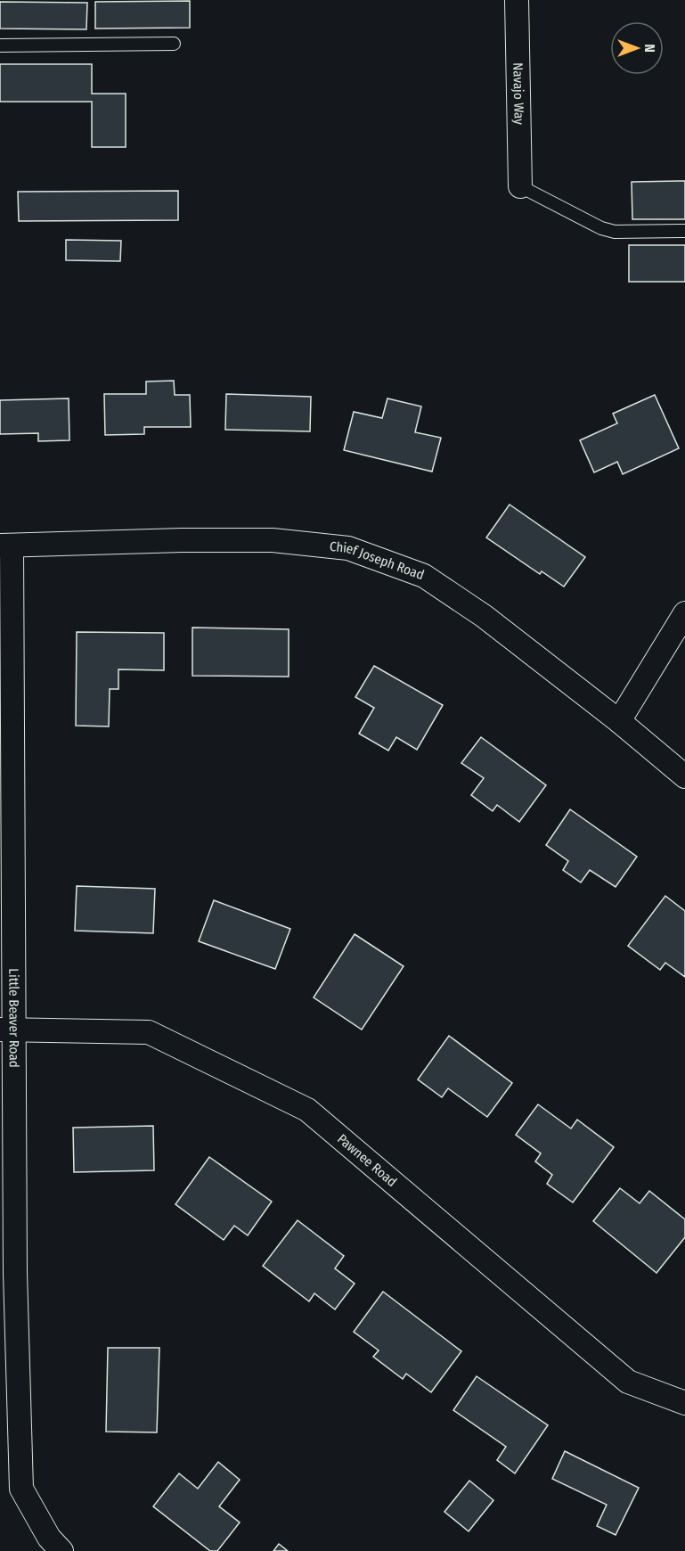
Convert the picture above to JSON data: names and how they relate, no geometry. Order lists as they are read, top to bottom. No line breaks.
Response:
{"streets":{"street":["Navajo Way","Chief Joseph Road","Little Beaver Road","Pawnee Road"]},"crossings":[["Chief Joseph Road","Little Beaver Road"],["Little Beaver Road","Pawnee Road"]],"north":"right"}
